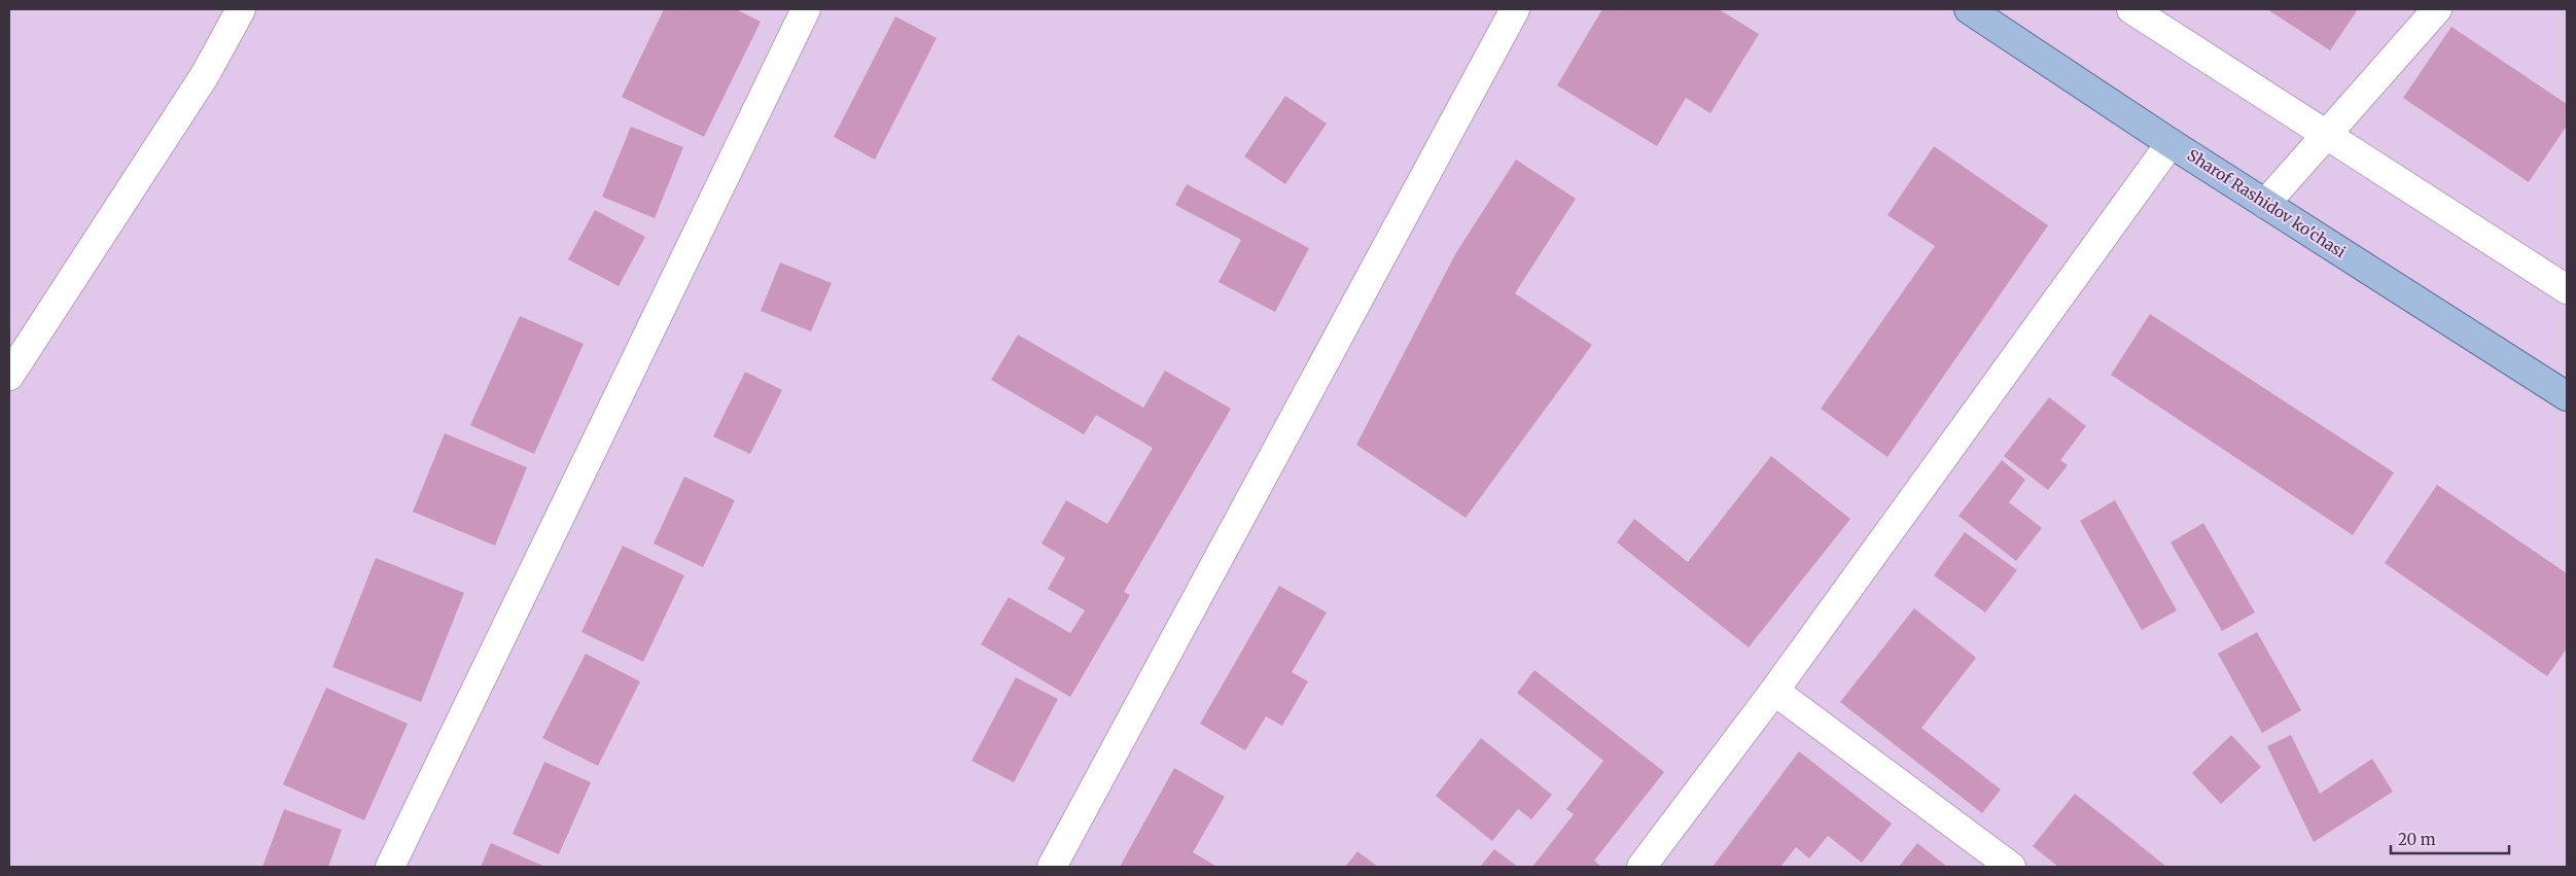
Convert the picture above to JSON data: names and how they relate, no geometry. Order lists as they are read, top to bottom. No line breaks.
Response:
{"streets":{"main road":["Sharof Rashidov ko'chasi"]},"scale_bar":"20 m"}
